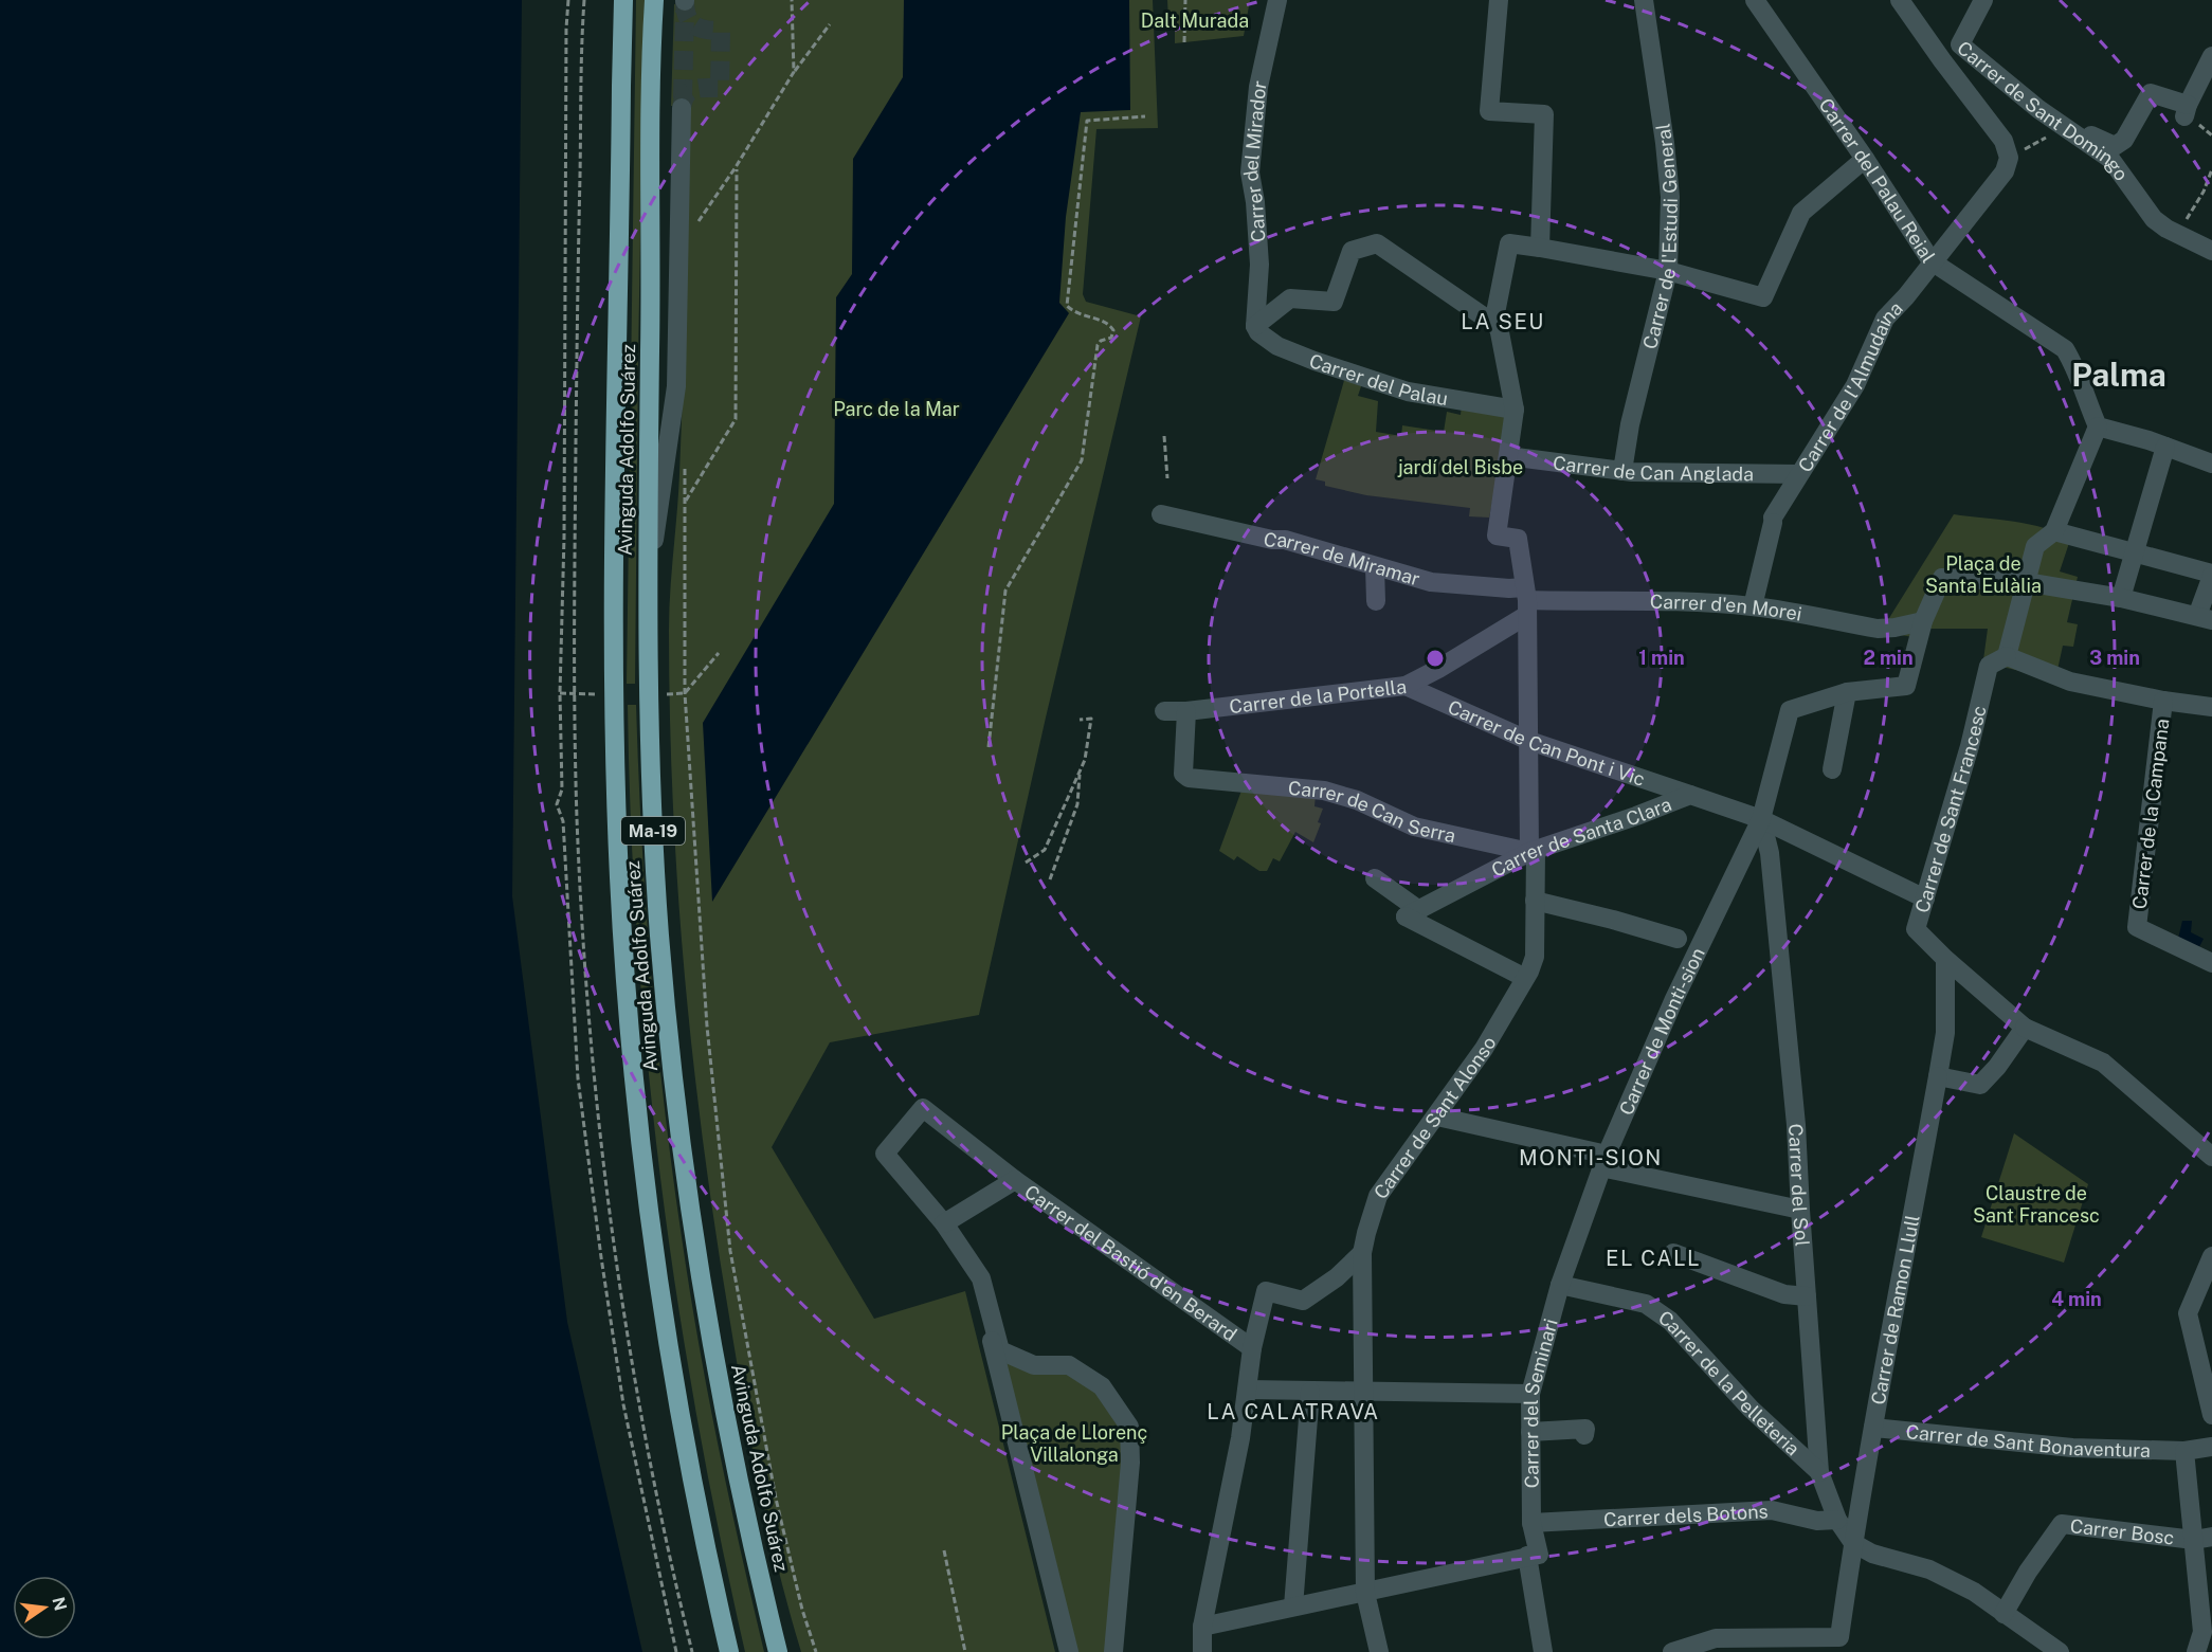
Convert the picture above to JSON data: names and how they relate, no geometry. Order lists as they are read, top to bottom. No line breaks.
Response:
{"streets":{"highway":["Avinguda Adolfo Suárez","Ma-19"],"street":["Carrer de Sant Domingo","Carrer del Mirador","Carrer del Palau Reial","Carrer de l'Estudi General","Carrer del Palau","Carrer de l'Almudaina","Carrer de Can Anglada","Carrer de Miramar","Carrer d'en Morei","Carrer de la Portella","Carrer de Can Pont i Vic","Carrer de Sant Francesc","Carrer de Can Serra","Carrer de la Campana","Carrer de Santa Clara","Carrer de Monti-sion","Carrer de Sant Alonso","Carrer del Sol","Carrer del Bastió d'en Berard","Carrer de Ramon Llull","Carrer de la Pelleteria","Carrer del Seminari","Carrer de Sant Bonaventura","Carrer dels Botons","Carrer Bosc"]},"crossings":[["Carrer del Mirador","Carrer del Palau"],["Carrer del Palau Reial","Carrer de l'Almudaina"],["Carrer de l'Estudi General","Carrer de Can Anglada"],["Carrer de l'Almudaina","Carrer de Can Anglada"],["Carrer de l'Almudaina","Carrer d'en Morei"],["Carrer de Can Anglada","Carrer de Sant Alonso"],["Carrer de Miramar","Carrer d'en Morei"],["Carrer de Miramar","Carrer de la Portella"],["Carrer de Miramar","Carrer de Sant Alonso"],["Carrer d'en Morei","Carrer de la Portella"],["Carrer d'en Morei","Carrer de Sant Alonso"],["Carrer de la Portella","Carrer de Can Pont i Vic"],["Carrer de la Portella","Carrer de Can Serra"],["Carrer de la Portella","Carrer de Sant Alonso"],["Carrer de Can Pont i Vic","Carrer de Santa Clara"],["Carrer de Can Pont i Vic","Carrer de Sant Alonso"],["Carrer de Sant Francesc","Carrer de Santa Clara"],["Carrer de Sant Francesc","Carrer de Ramon Llull"],["Carrer de Can Serra","Carrer de Santa Clara"],["Carrer de Can Serra","Carrer de Sant Alonso"],["Carrer de Santa Clara","Carrer de Monti-sion"],["Carrer de Santa Clara","Carrer de Sant Alonso"],["Carrer de Santa Clara","Carrer del Sol"],["Carrer de Monti-sion","Carrer del Sol"],["Carrer de Monti-sion","Carrer de la Pelleteria"],["Carrer de Monti-sion","Carrer del Seminari"],["Carrer del Sol","Carrer de Ramon Llull"],["Carrer del Sol","Carrer de la Pelleteria"],["Carrer del Sol","Carrer dels Botons"],["Carrer de Ramon Llull","Carrer de Sant Bonaventura"],["Carrer de la Pelleteria","Carrer del Seminari"],["Carrer del Seminari","Carrer dels Botons"]],"districts":["LA SEU","Palma","MONTI-SION","EL CALL","LA CALATRAVA"],"parks":["Dalt Murada","Parc de la Mar","jardí del Bisbe","Plaça de Santa Eulàlia","Claustre de Sant Francesc","Plaça de Llorenç Villalonga"],"north":"right","rings":["1 min","2 min","3 min","4 min"]}
